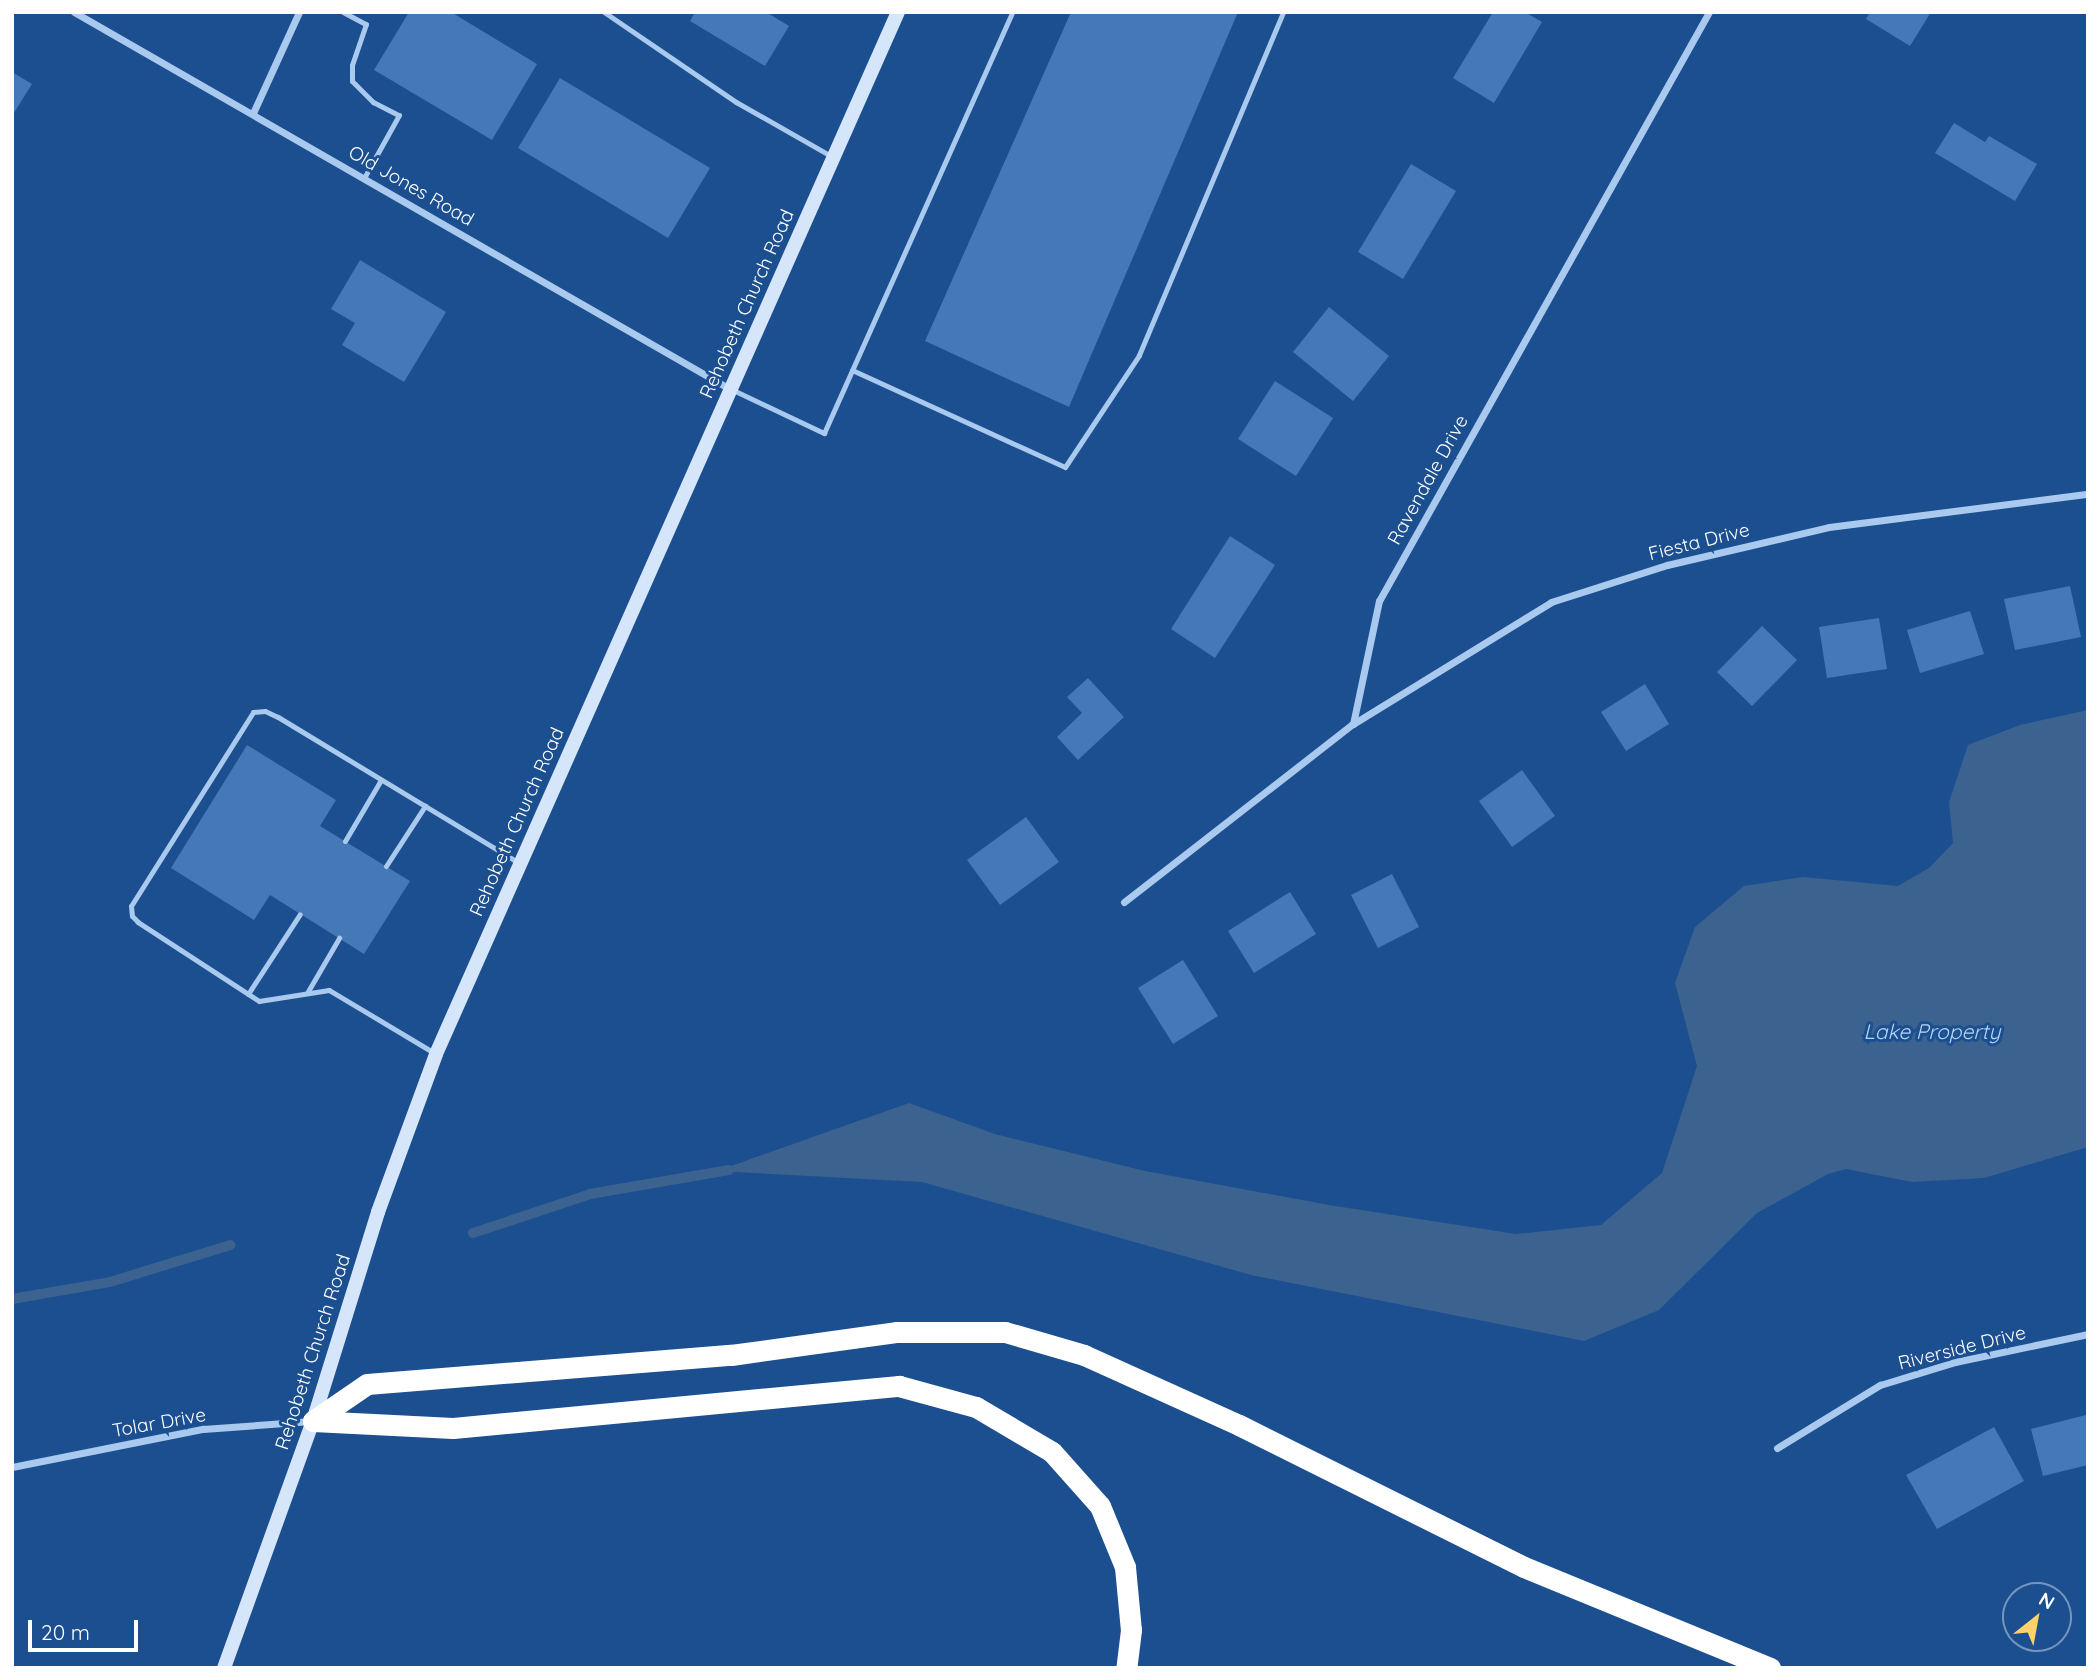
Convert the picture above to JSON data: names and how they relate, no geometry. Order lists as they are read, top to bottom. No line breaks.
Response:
{"streets":{"street":["Old Jones Road","Rehobeth Church Road","Ravendale Drive","Fiesta Drive","Riverside Drive","Tolar Drive"]},"crossings":[["Old Jones Road","Rehobeth Church Road"],["Rehobeth Church Road","Tolar Drive"],["Ravendale Drive","Fiesta Drive"]],"water":["Lake Property"],"scale_bar":"20 m","north":"top right"}
